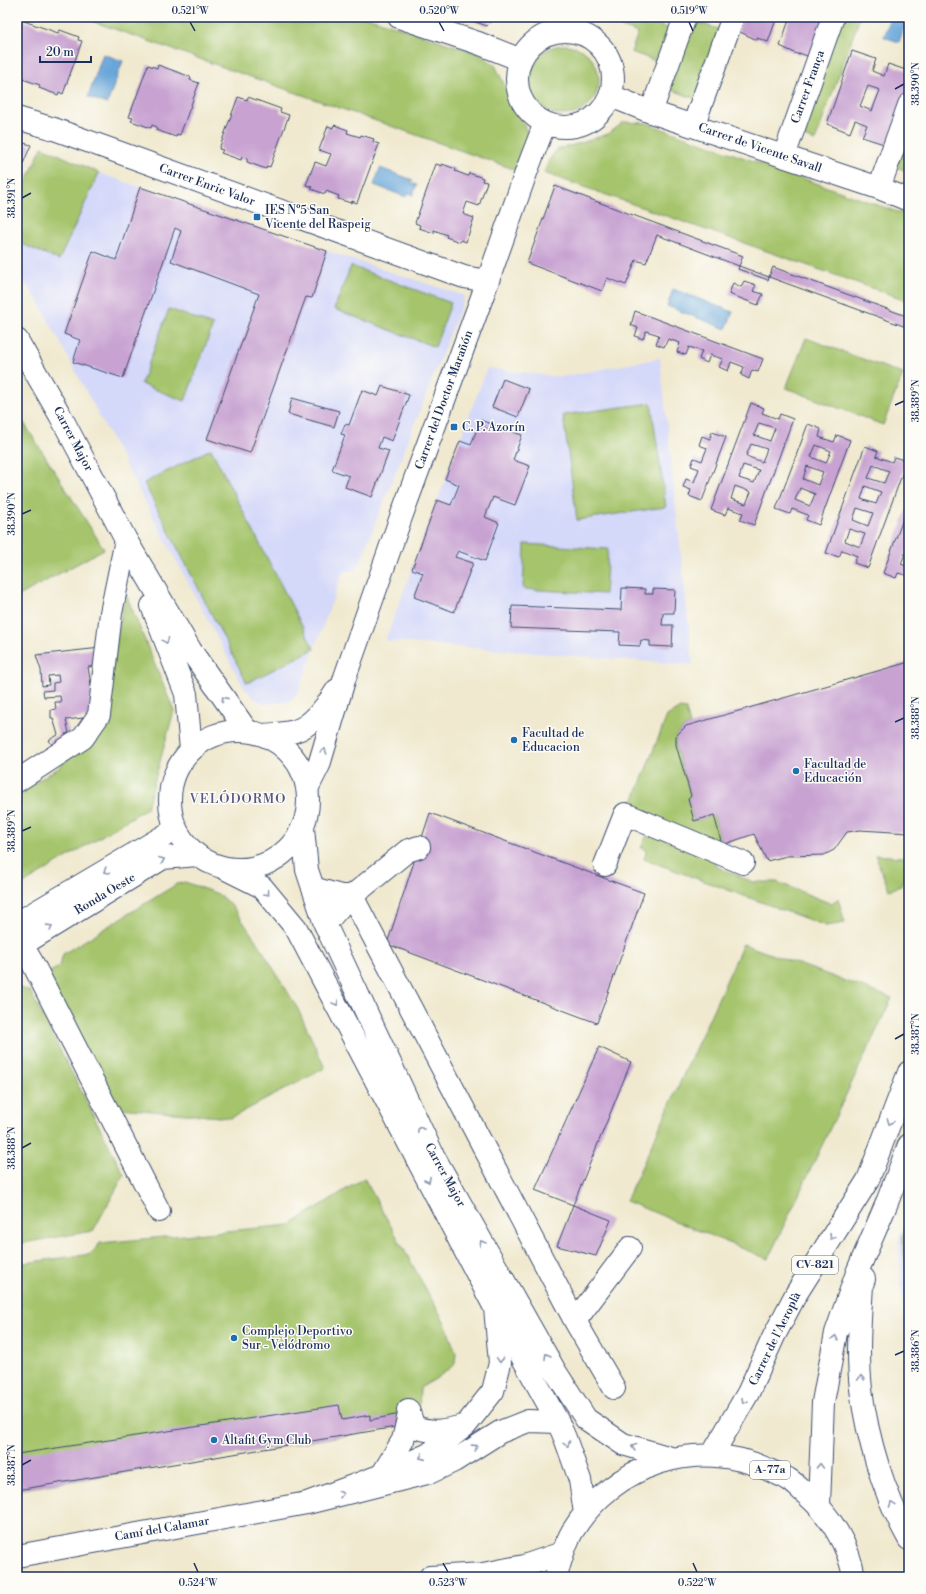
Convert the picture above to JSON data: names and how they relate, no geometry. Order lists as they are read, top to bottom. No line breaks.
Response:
{"streets":{"main road":["Carrer França","Carrer de Vicente Savall","Carrer Enric Valor","Carrer del Doctor Marañón","Carrer Major","Ronda Oeste","CV-821","Carrer de l'Aeroplà","A-77a","Camí del Calamar"]},"crossings":[["Carrer França","Carrer de Vicente Savall"],["Carrer de Vicente Savall","Carrer del Doctor Marañón"],["Carrer Enric Valor","Carrer del Doctor Marañón"],["Carrer Major","Ronda Oeste"],["Carrer Major","A-77a"],["CV-821","A-77a"],["Carrer de l'Aeroplà","A-77a"]],"districts":["VELÓDORMO"],"places":{"transit":["IES Nº5 San Vicente del Raspeig","C. P. Azorín"],"other":["Facultad de Educacion","Facultad de Educación","Complejo Deportivo Sur - Velódromo","Altafit Gym Club"]},"scale_bar":"20 m","coordinates":["0.521°W","0.520°W","0.519°W","38.390°N","38.391°N","38.389°N","38.388°N","38.387°N","38.386°N","0.524°W","0.523°W","0.522°W"]}
